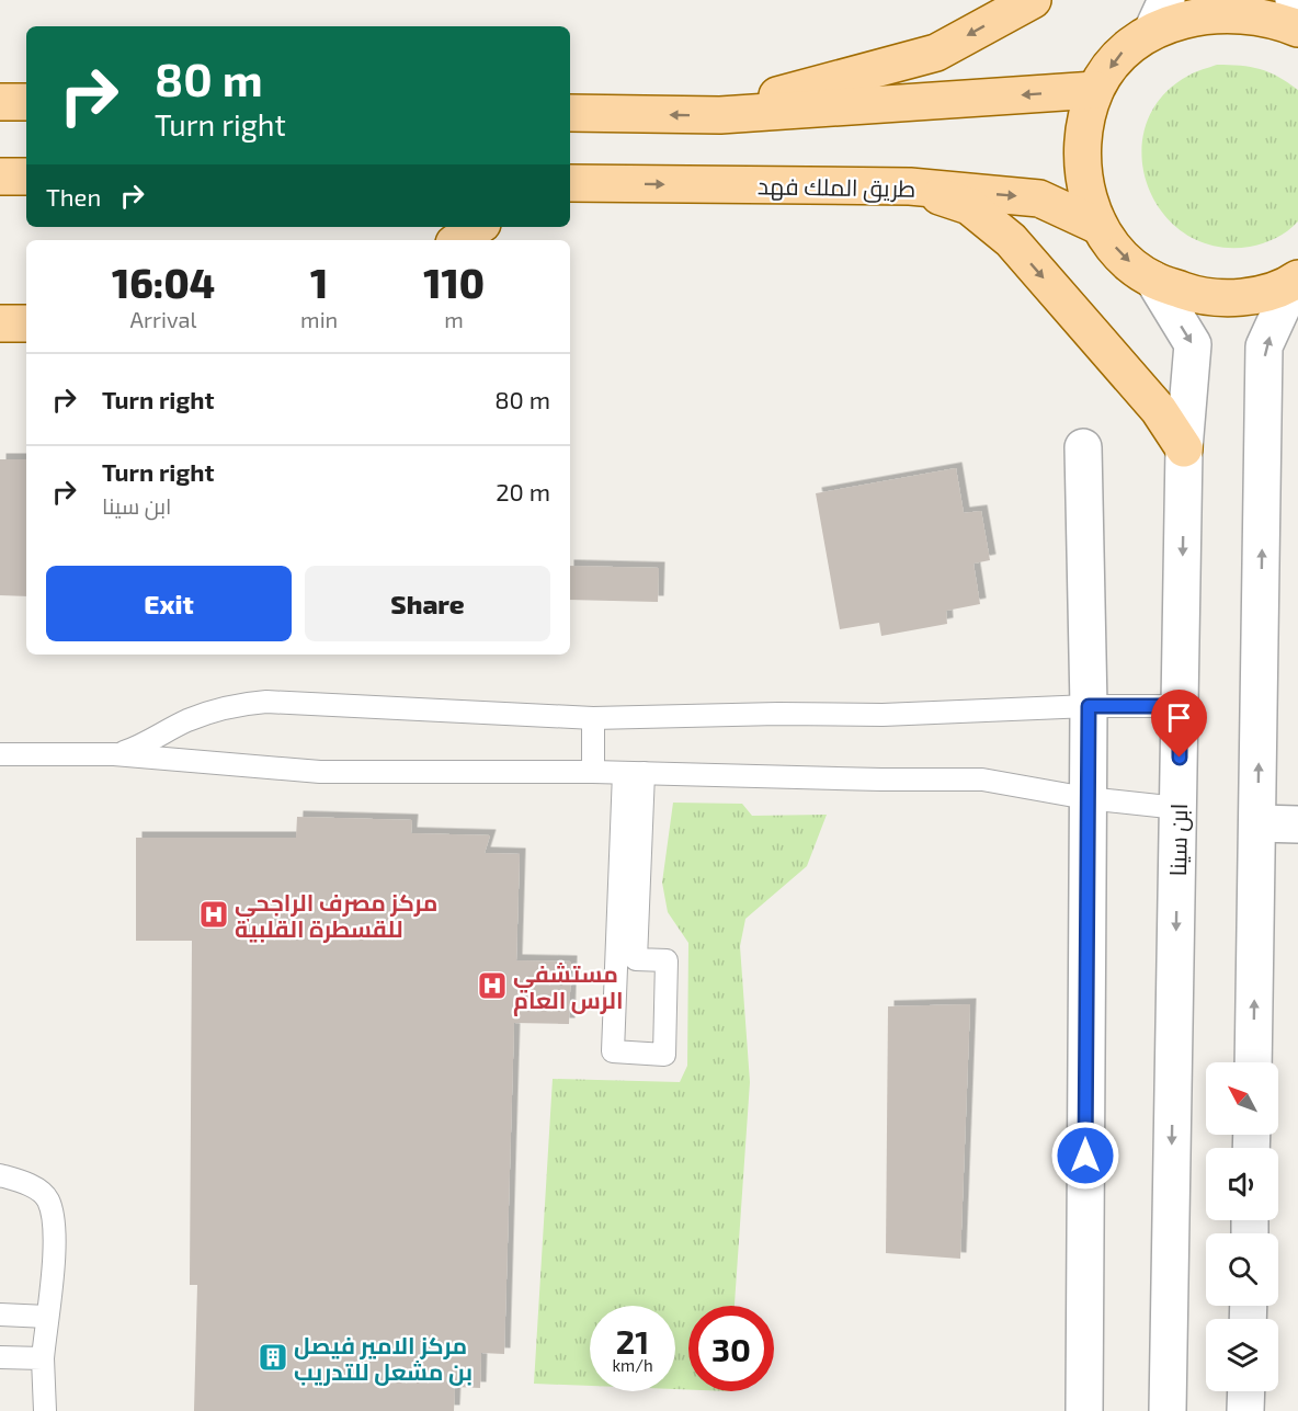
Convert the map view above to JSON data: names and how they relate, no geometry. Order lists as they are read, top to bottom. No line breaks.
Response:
{"streets":{"main road":["طريق الملك فهد"],"street":["ابن سينا"]},"places":{"hospital":["مركز مصرف الراجحي للقسطرة القلبية","مستشفي الرس العام"],"building":["مركز الامير فيصل بن مشعل للتدريب"]},"north":"top left","page":{"turn":["80 m","Turn right"],"then":"Then","eta":["16:04","Arrival","1","min","110","m"],"list":[{"name":"Turn right","value":"80 m"},{"name":"Turn right","note":"ابن سينا","value":"20 m"}],"buttons":["Exit","Share"],"speed":"21 km/h","limit":"30"}}
